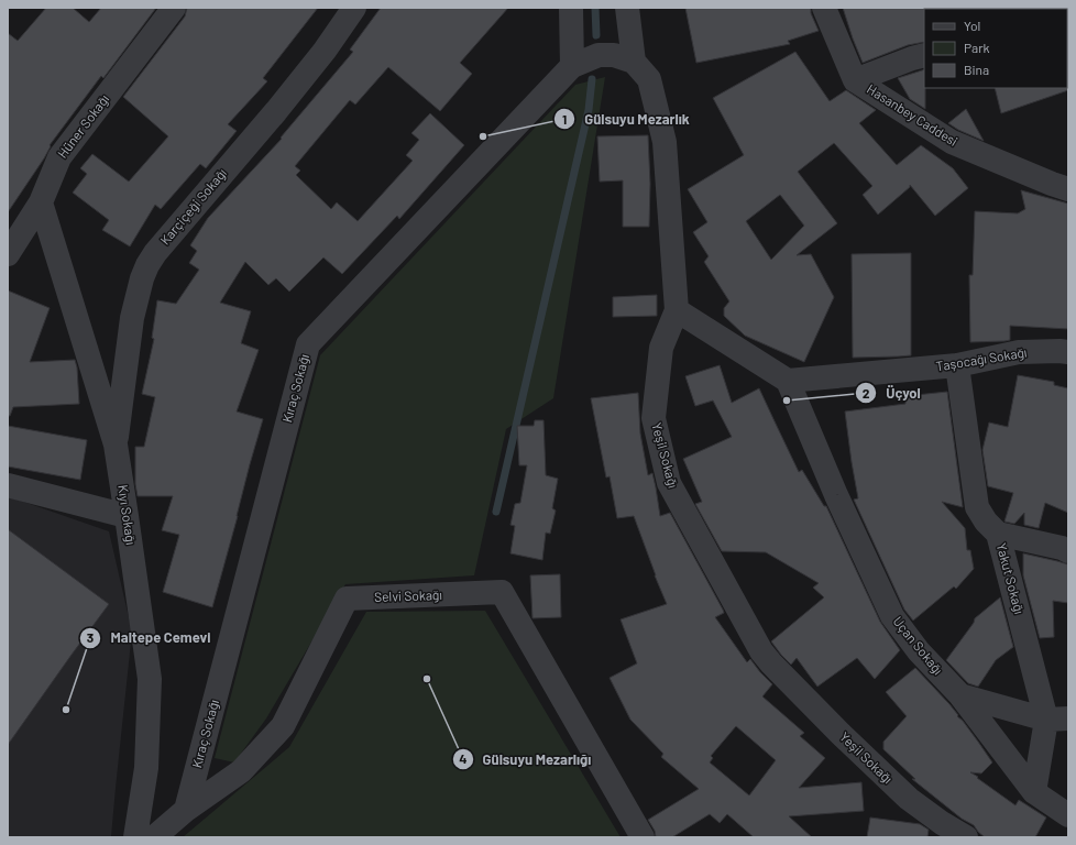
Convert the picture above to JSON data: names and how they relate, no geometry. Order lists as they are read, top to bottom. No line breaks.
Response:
{"streets":{"street":["Hasanbey Caddesi","Hüner Sokağı","Karçiçeği Sokağı","Taşocağı Sokağı","Kıraç Sokağı","Yeşil Sokağı","Kıyı Sokağı","Yakut Sokağı","Selvi Sokağı","Uçan Sokağı"]},"crossings":[["Hüner Sokağı","Kıyı Sokağı"],["Karçiçeği Sokağı","Kıyı Sokağı"],["Taşocağı Sokağı","Yakut Sokağı"],["Taşocağı Sokağı","Uçan Sokağı"],["Kıraç Sokağı","Selvi Sokağı"]],"places":["Gülsuyu Mezarlık","Üçyol","Gülsuyu Mezarlığı","Maltepe Cemevi"],"legend":["Yol","Park","Bina"]}
